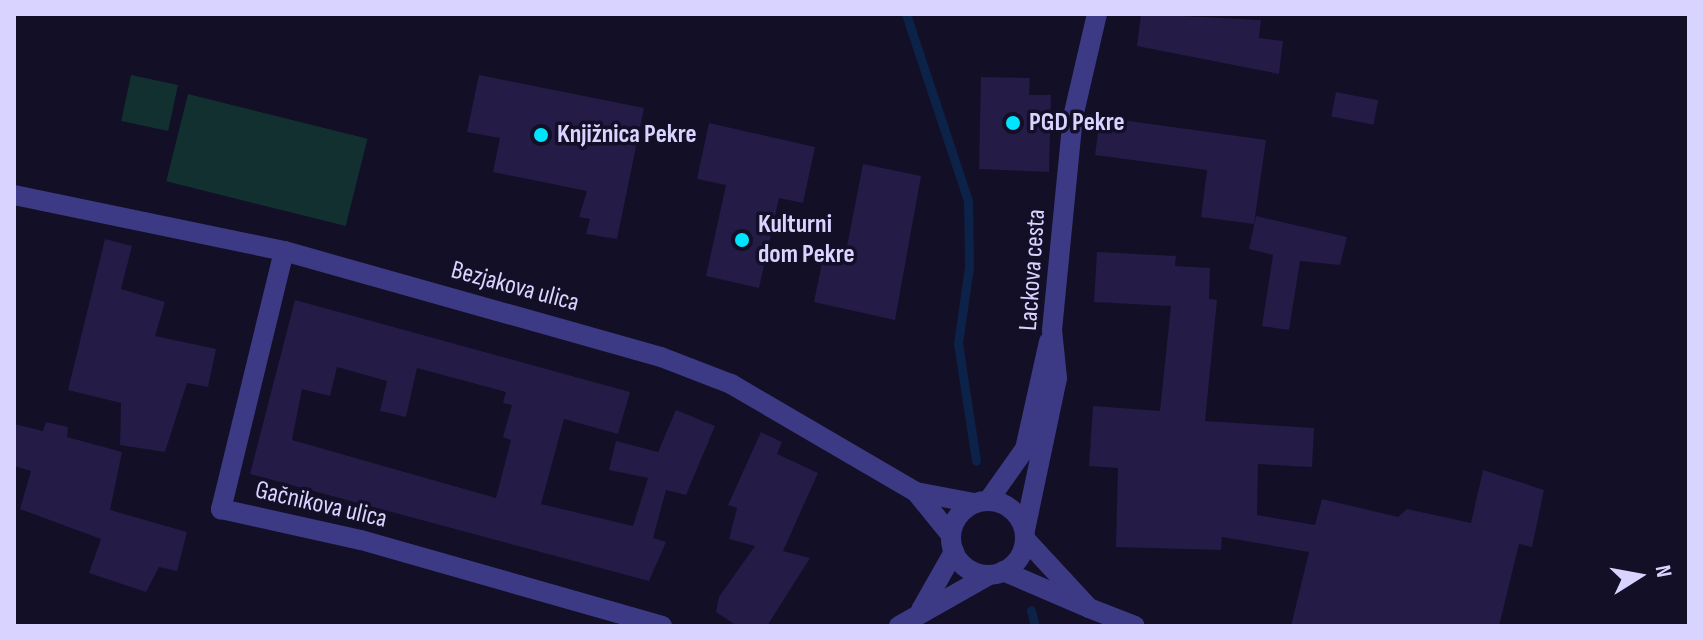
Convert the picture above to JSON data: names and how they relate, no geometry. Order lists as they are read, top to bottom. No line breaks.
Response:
{"streets":{"street":["Lackova cesta","Bezjakova ulica","Gačnikova ulica"]},"crossings":[["Lackova cesta","Bezjakova ulica"],["Bezjakova ulica","Gačnikova ulica"]],"places":["PGD Pekre","Knjižnica Pekre","Kulturni dom Pekre"],"north":"right"}
